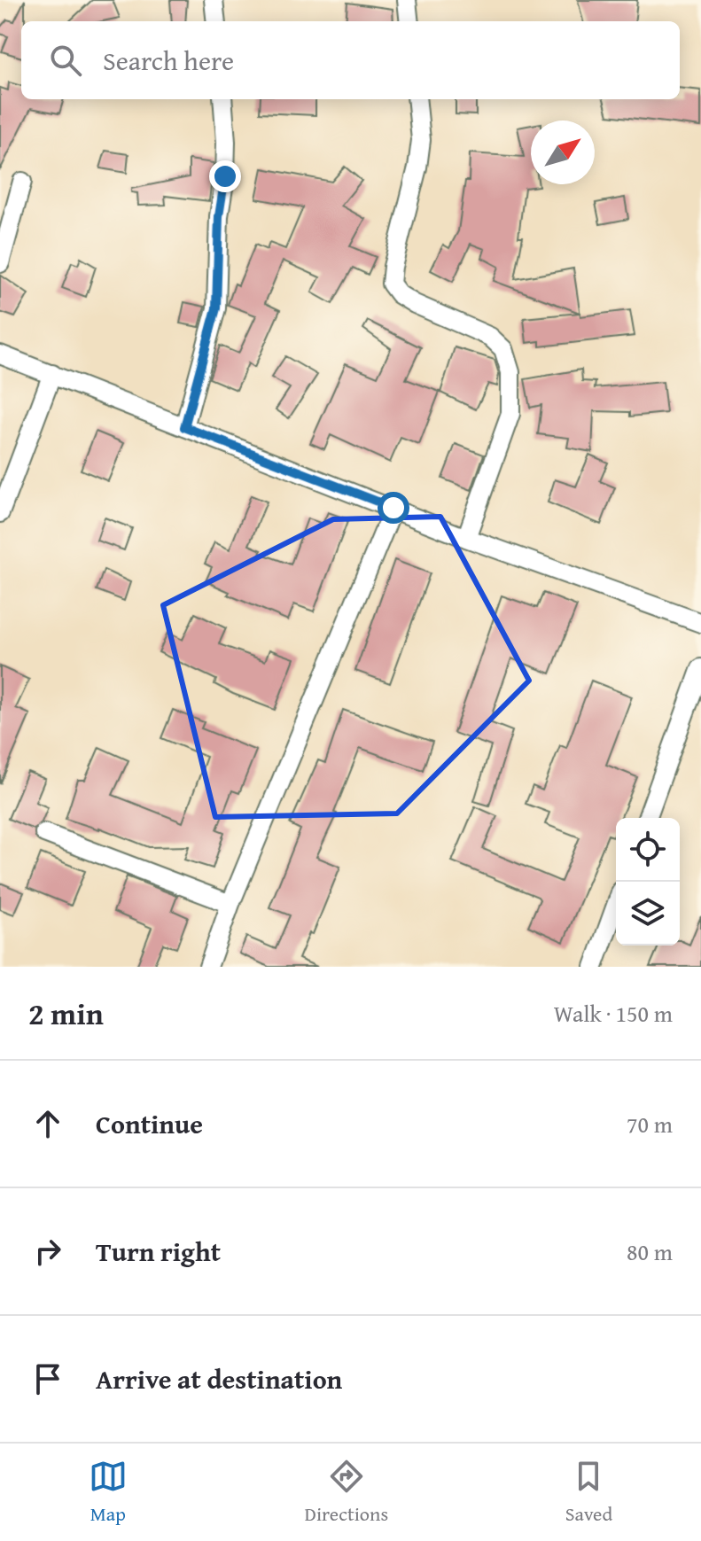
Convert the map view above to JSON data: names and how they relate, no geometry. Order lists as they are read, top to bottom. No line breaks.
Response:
{"north":"top right","page":{"search":"Search here","heading":["2 min","Walk · 150 m"],"list":[["Continue","70 m"],["Turn right","80 m"],"Arrive at destination"],"nav":["Map","Directions","Saved"]}}
